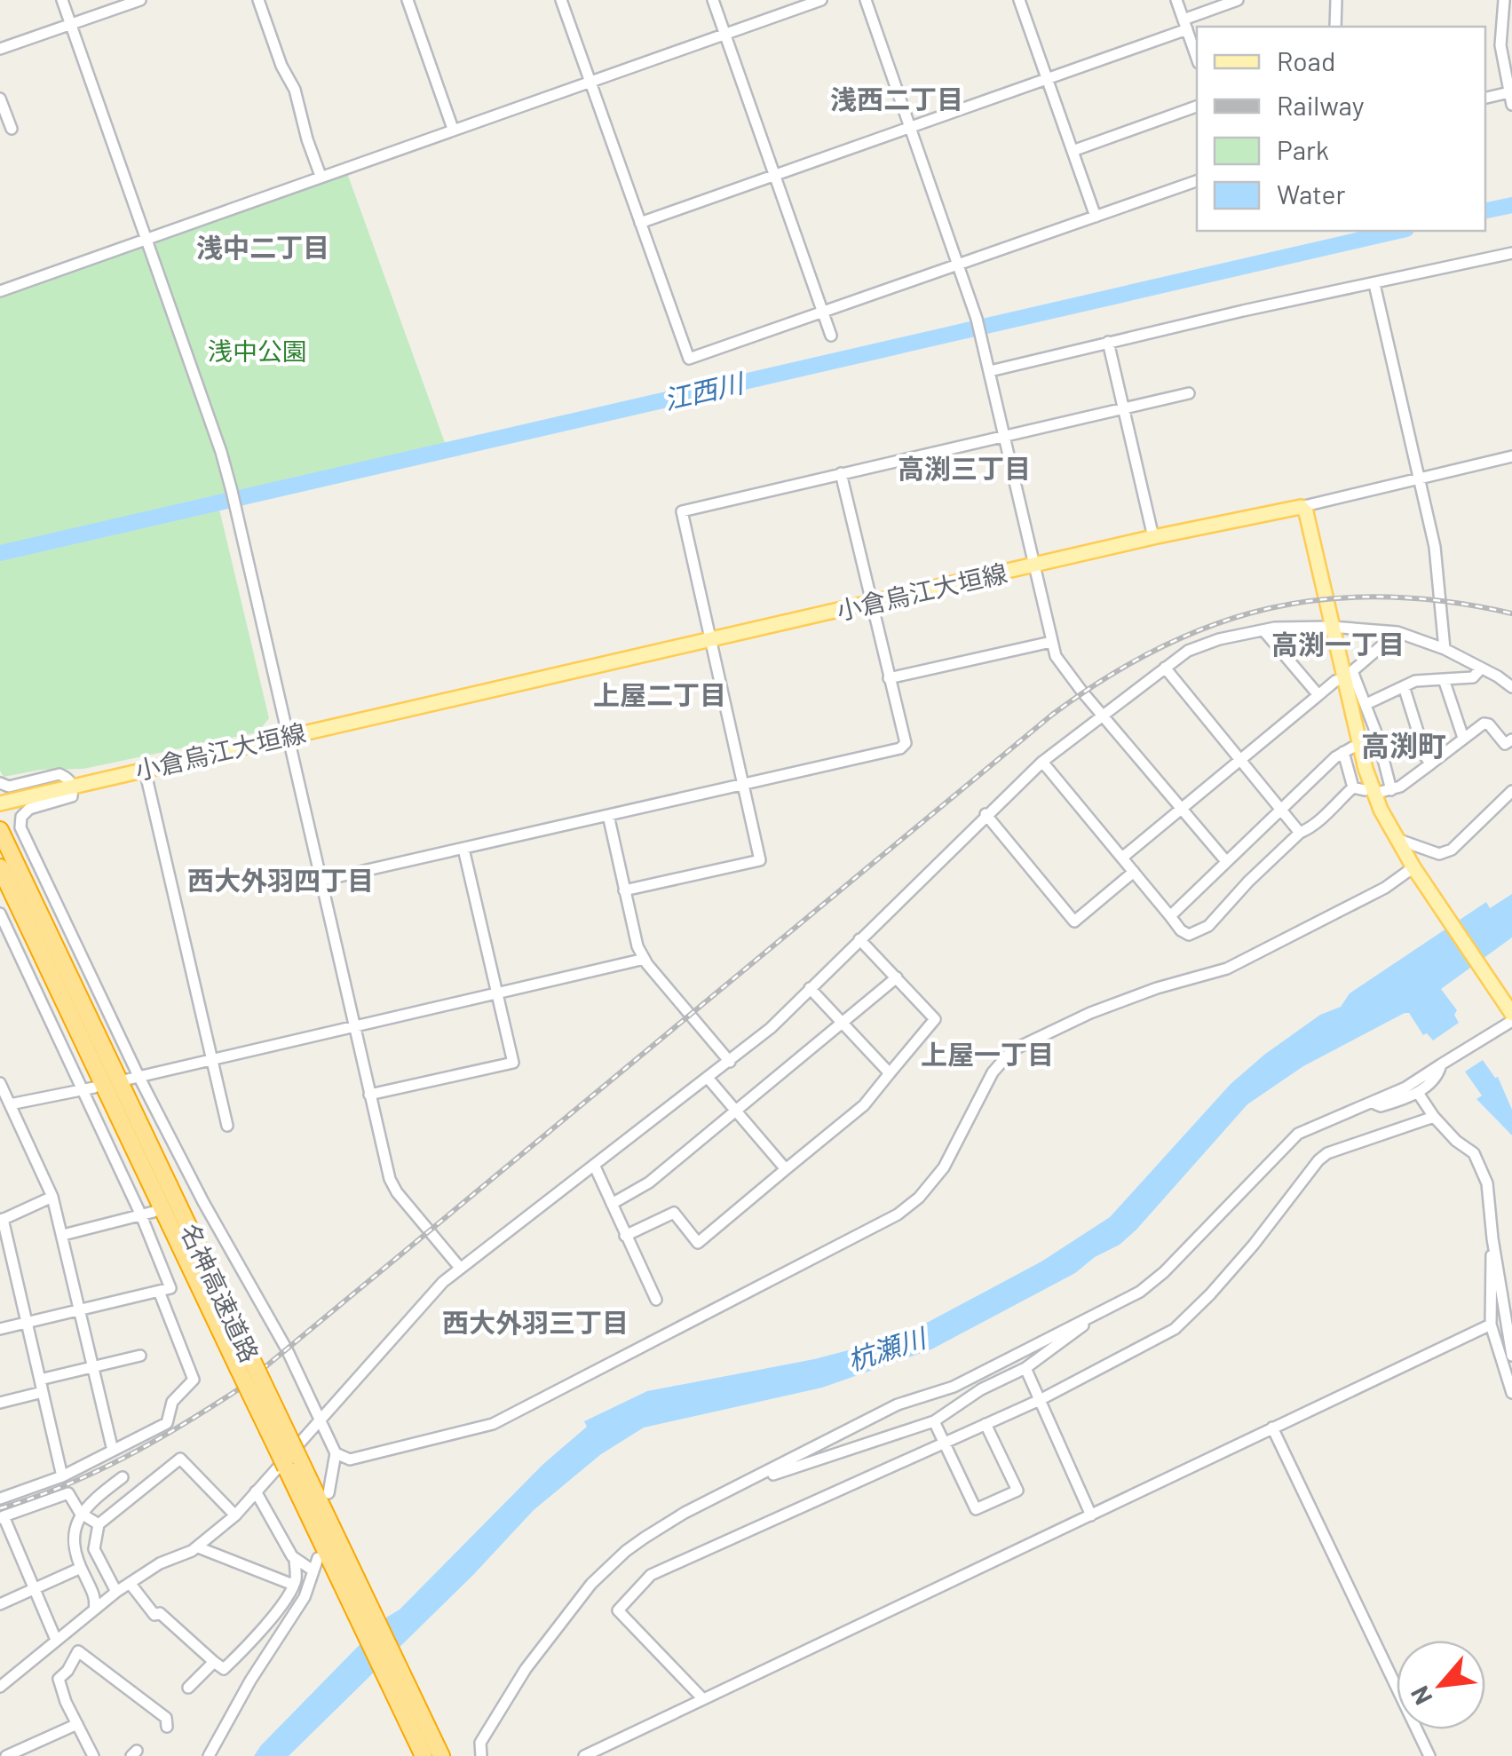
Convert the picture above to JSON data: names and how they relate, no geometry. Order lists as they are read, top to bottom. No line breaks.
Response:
{"streets":{"highway":["名神高速道路"],"main road":["小倉烏江大垣線"]},"districts":["浅西二丁目","浅中二丁目","高渕三丁目","高渕一丁目","上屋二丁目","高渕町","西大外羽四丁目","上屋一丁目","西大外羽三丁目"],"water":["江西川","杭瀬川"],"parks":["浅中公園"],"legend":["Road","Railway","Park","Water"],"north":"bottom left"}
